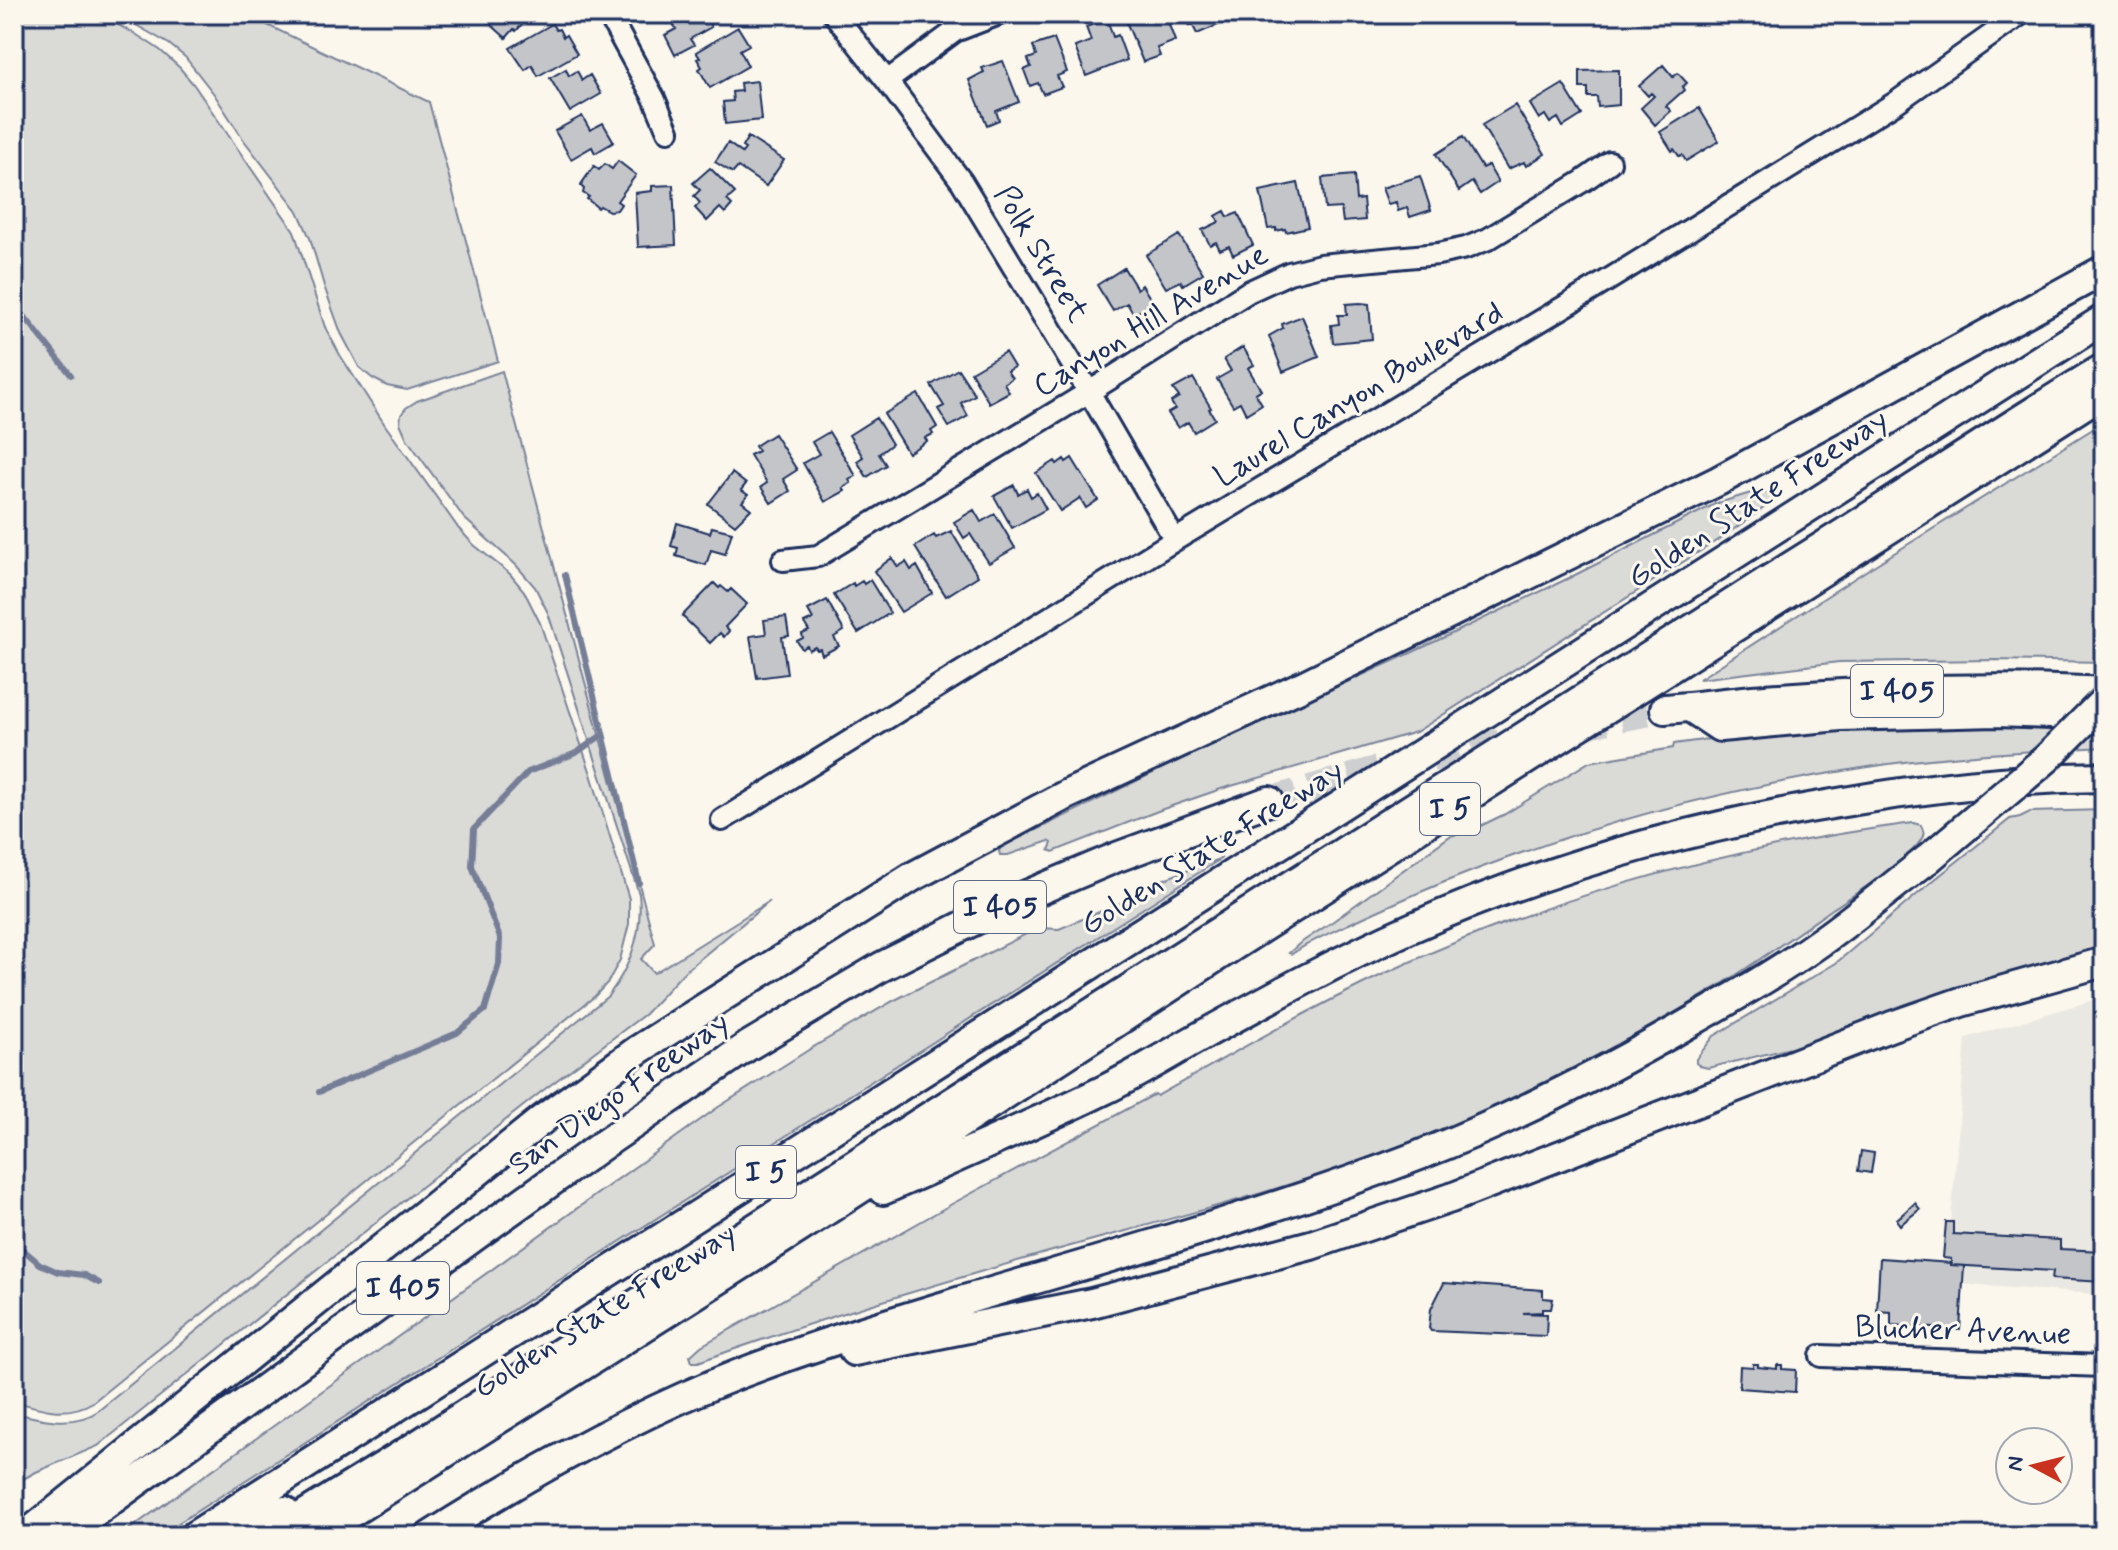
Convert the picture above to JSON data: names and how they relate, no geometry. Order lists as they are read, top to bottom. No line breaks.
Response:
{"streets":{"highway":["Golden State Freeway","I 405","I 5","San Diego Freeway"],"street":["Polk Street","Canyon Hill Avenue","Laurel Canyon Boulevard","Blucher Avenue"]},"crossings":[["Polk Street","Canyon Hill Avenue"],["Polk Street","Laurel Canyon Boulevard"]],"north":"left"}
